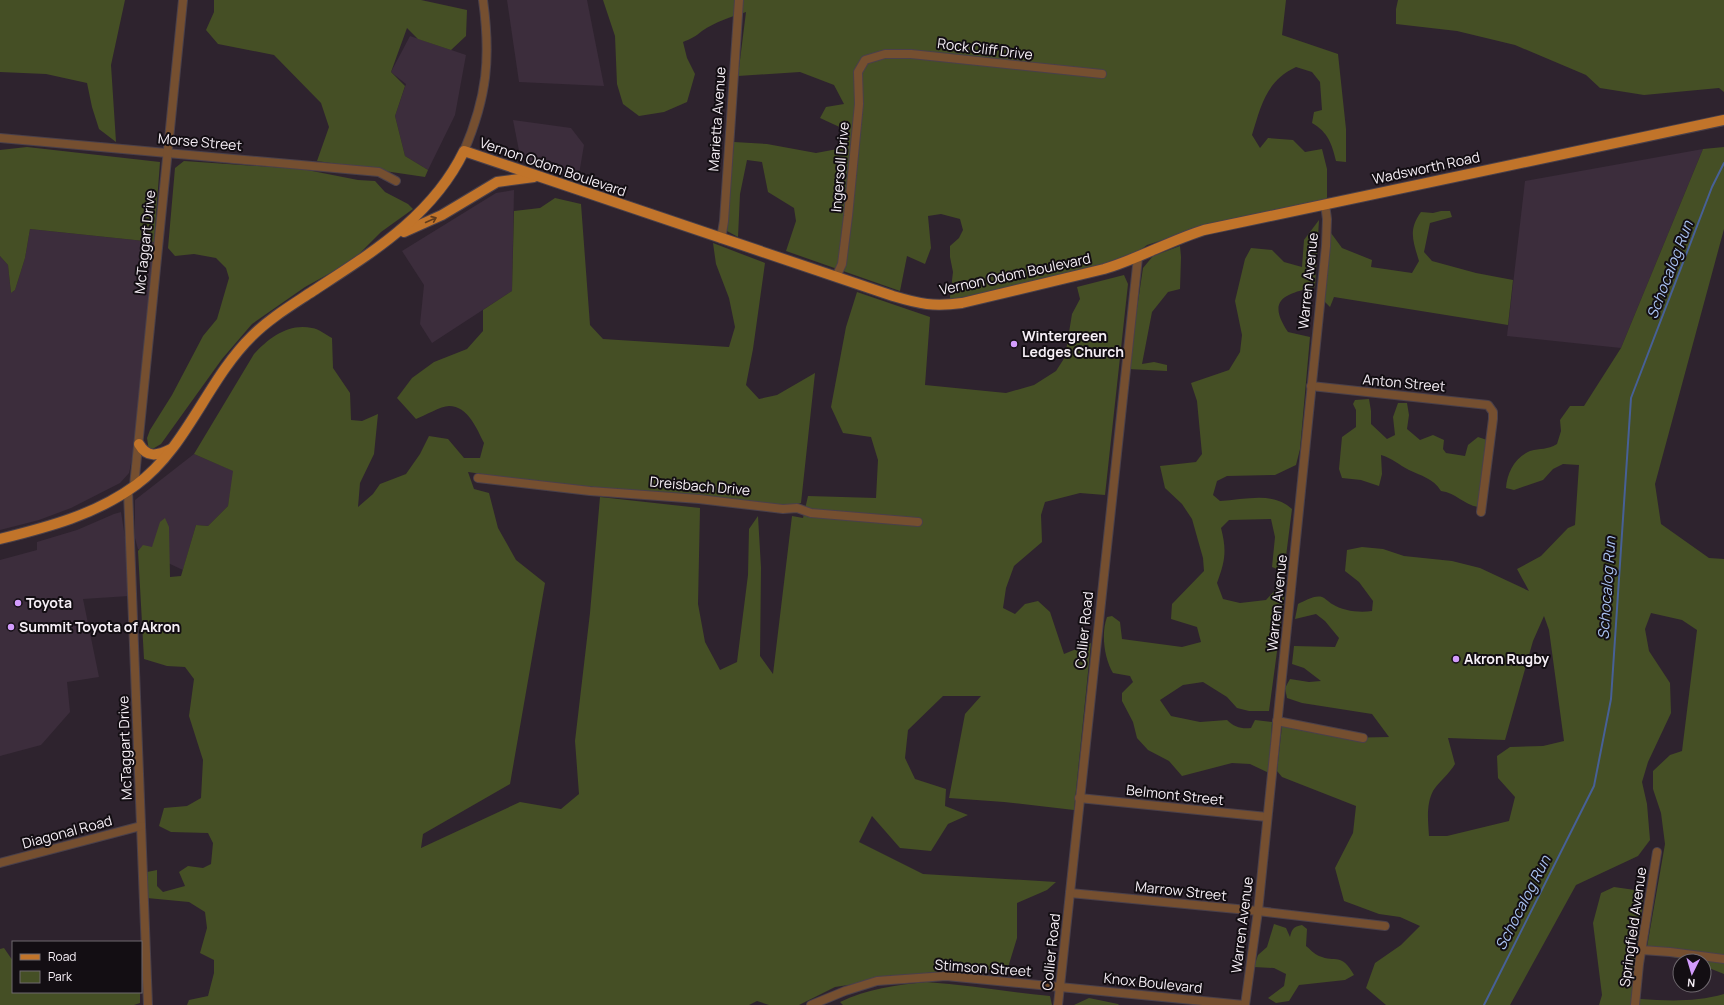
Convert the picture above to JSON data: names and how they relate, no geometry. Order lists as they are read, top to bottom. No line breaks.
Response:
{"streets":{"main road":["Vernon Odom Boulevard","Wadsworth Road"],"street":["Rock Cliff Drive","Marietta Avenue","Morse Street","Ingersoll Drive","McTaggart Drive","Warren Avenue","Anton Street","Dreisbach Drive","Collier Road","Belmont Street","Diagonal Road","Marrow Street","Springfield Avenue","Stimson Street","Knox Boulevard"]},"crossings":[["Rock Cliff Drive","Ingersoll Drive"],["Marietta Avenue","Vernon Odom Boulevard"],["Morse Street","McTaggart Drive"],["Vernon Odom Boulevard","Ingersoll Drive"],["Vernon Odom Boulevard","Wadsworth Road"],["Vernon Odom Boulevard","McTaggart Drive"],["Vernon Odom Boulevard","Collier Road"],["Wadsworth Road","Warren Avenue"],["Wadsworth Road","Collier Road"],["McTaggart Drive","Diagonal Road"],["Warren Avenue","Anton Street"],["Warren Avenue","Belmont Street"],["Warren Avenue","Marrow Street"],["Warren Avenue","Knox Boulevard"],["Collier Road","Belmont Street"],["Collier Road","Marrow Street"],["Collier Road","Stimson Street"],["Collier Road","Knox Boulevard"],["Stimson Street","Knox Boulevard"]],"water":["Schocalog Run"],"places":["Wintergreen Ledges Church","Toyota","Summit Toyota of Akron","Akron Rugby"],"legend":["Road","Park"],"north":"bottom"}
